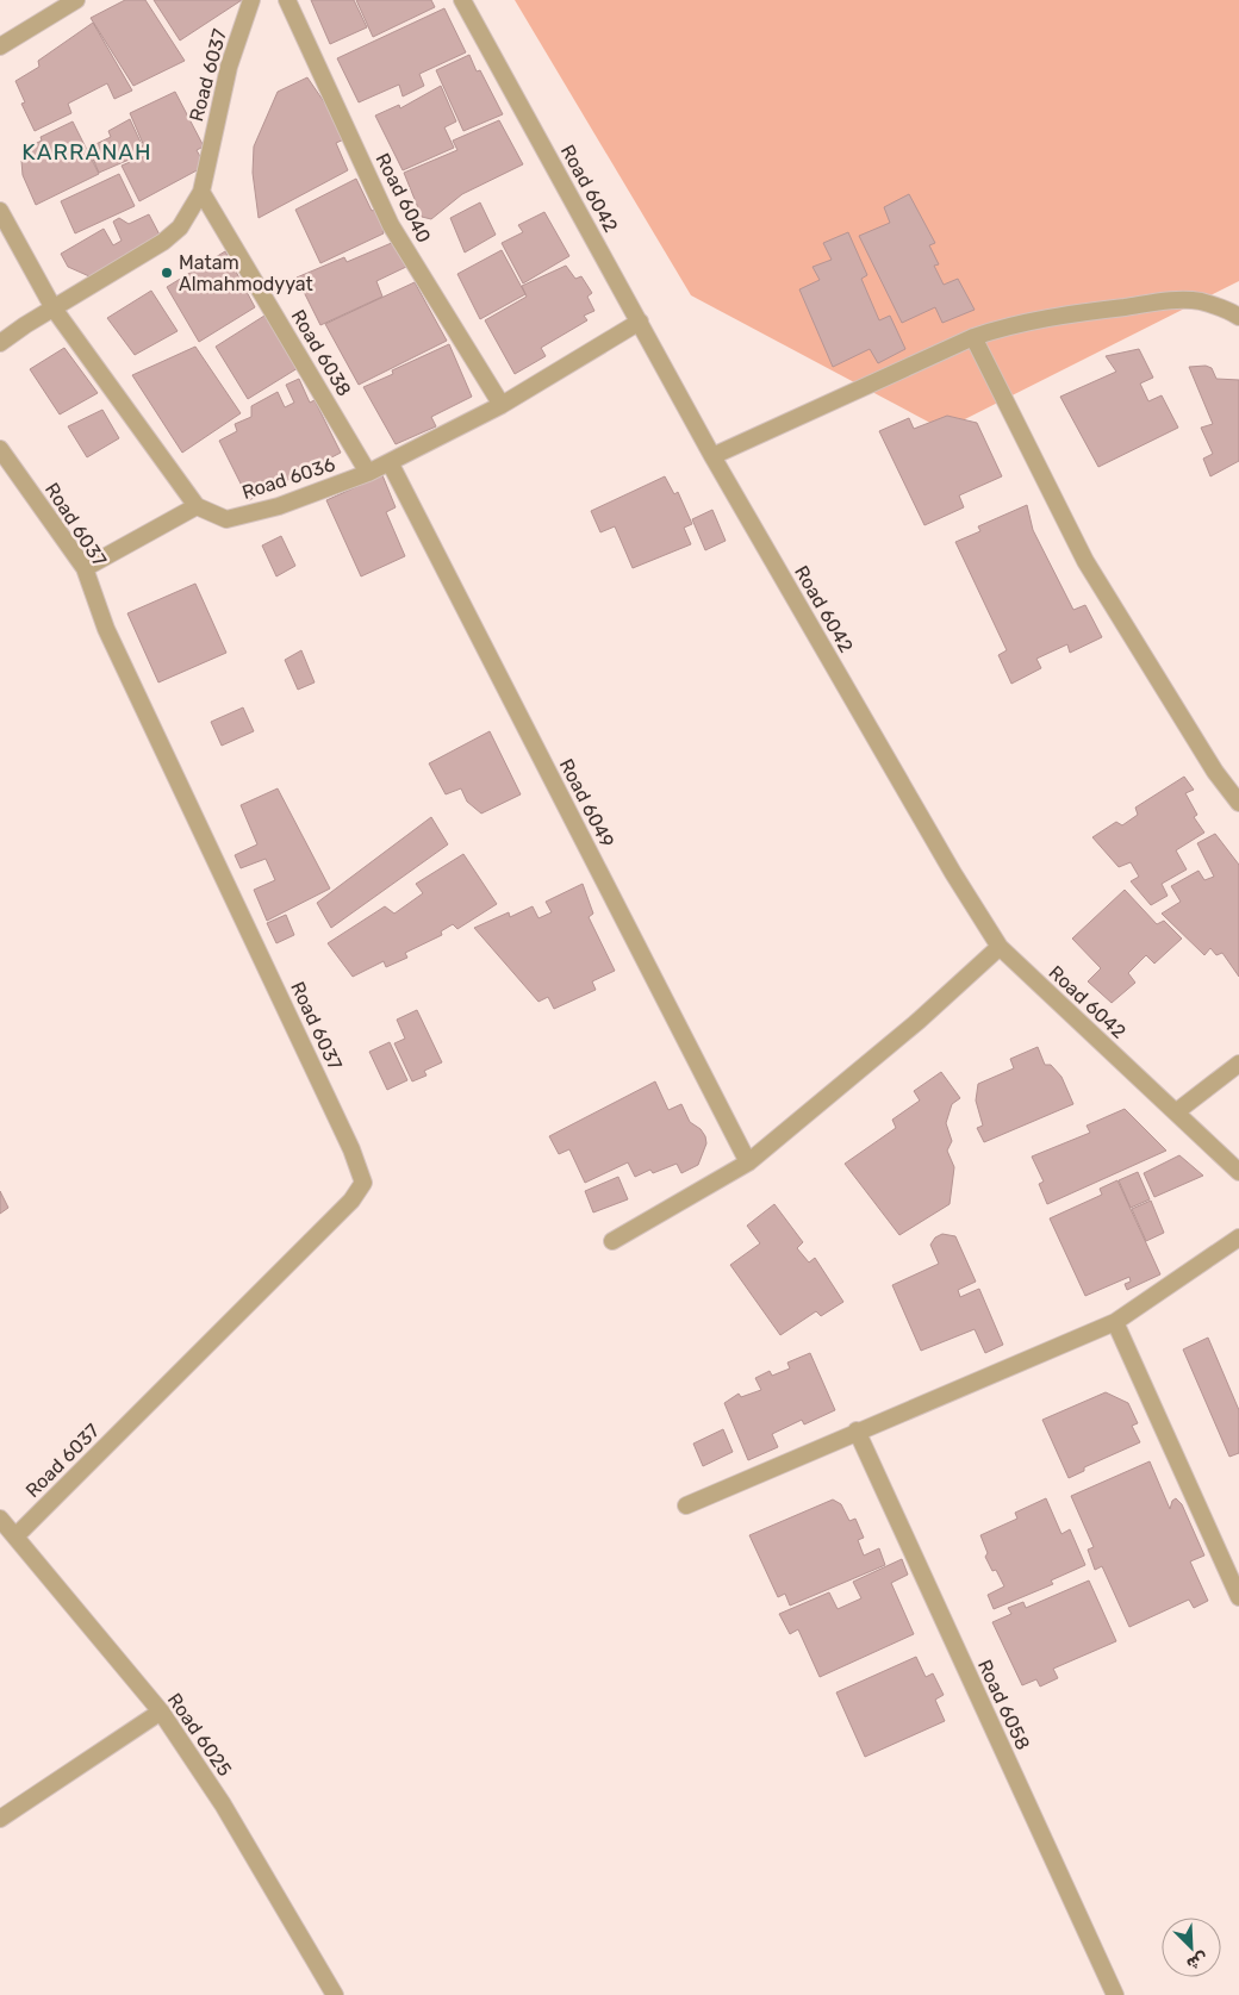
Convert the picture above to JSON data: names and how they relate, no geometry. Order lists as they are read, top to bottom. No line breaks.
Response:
{"streets":{"street":["Road 6037","Road 6042","Road 6040","Road 6038","Road 6036","Road 6049","Road 6058","Road 6025"]},"crossings":[["Road 6037","Road 6038"],["Road 6037","Road 6025"],["Road 6042","Road 6036"],["Road 6040","Road 6036"],["Road 6038","Road 6036"],["Road 6036","Road 6049"]],"districts":["KARRANAH"],"places":["Matam Almahmodyyat"],"north":"bottom right"}
